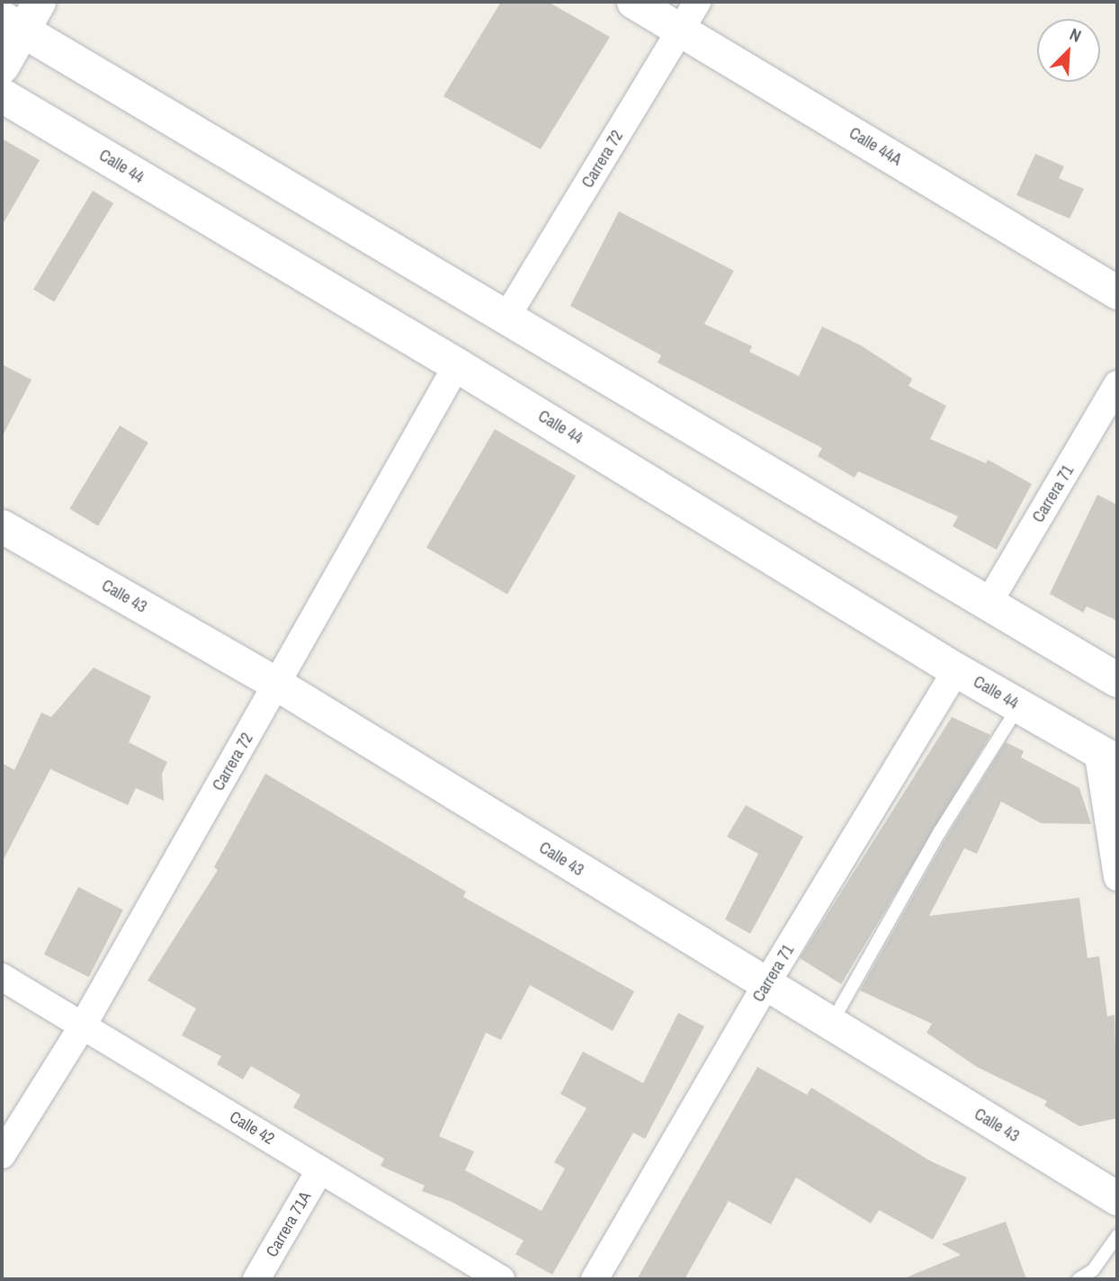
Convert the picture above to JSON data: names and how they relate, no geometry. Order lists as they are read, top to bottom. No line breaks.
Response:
{"streets":{"main road":["Calle 44"],"street":["Calle 44A","Carrera 72","Carrera 71","Calle 43","Calle 42","Carrera 71A"]},"crossings":[["Calle 44A","Carrera 72"],["Carrera 72","Calle 44"],["Carrera 72","Calle 43"],["Carrera 72","Calle 42"],["Calle 44","Carrera 71"],["Carrera 71","Calle 43"],["Calle 42","Carrera 71A"]],"north":"top right"}
